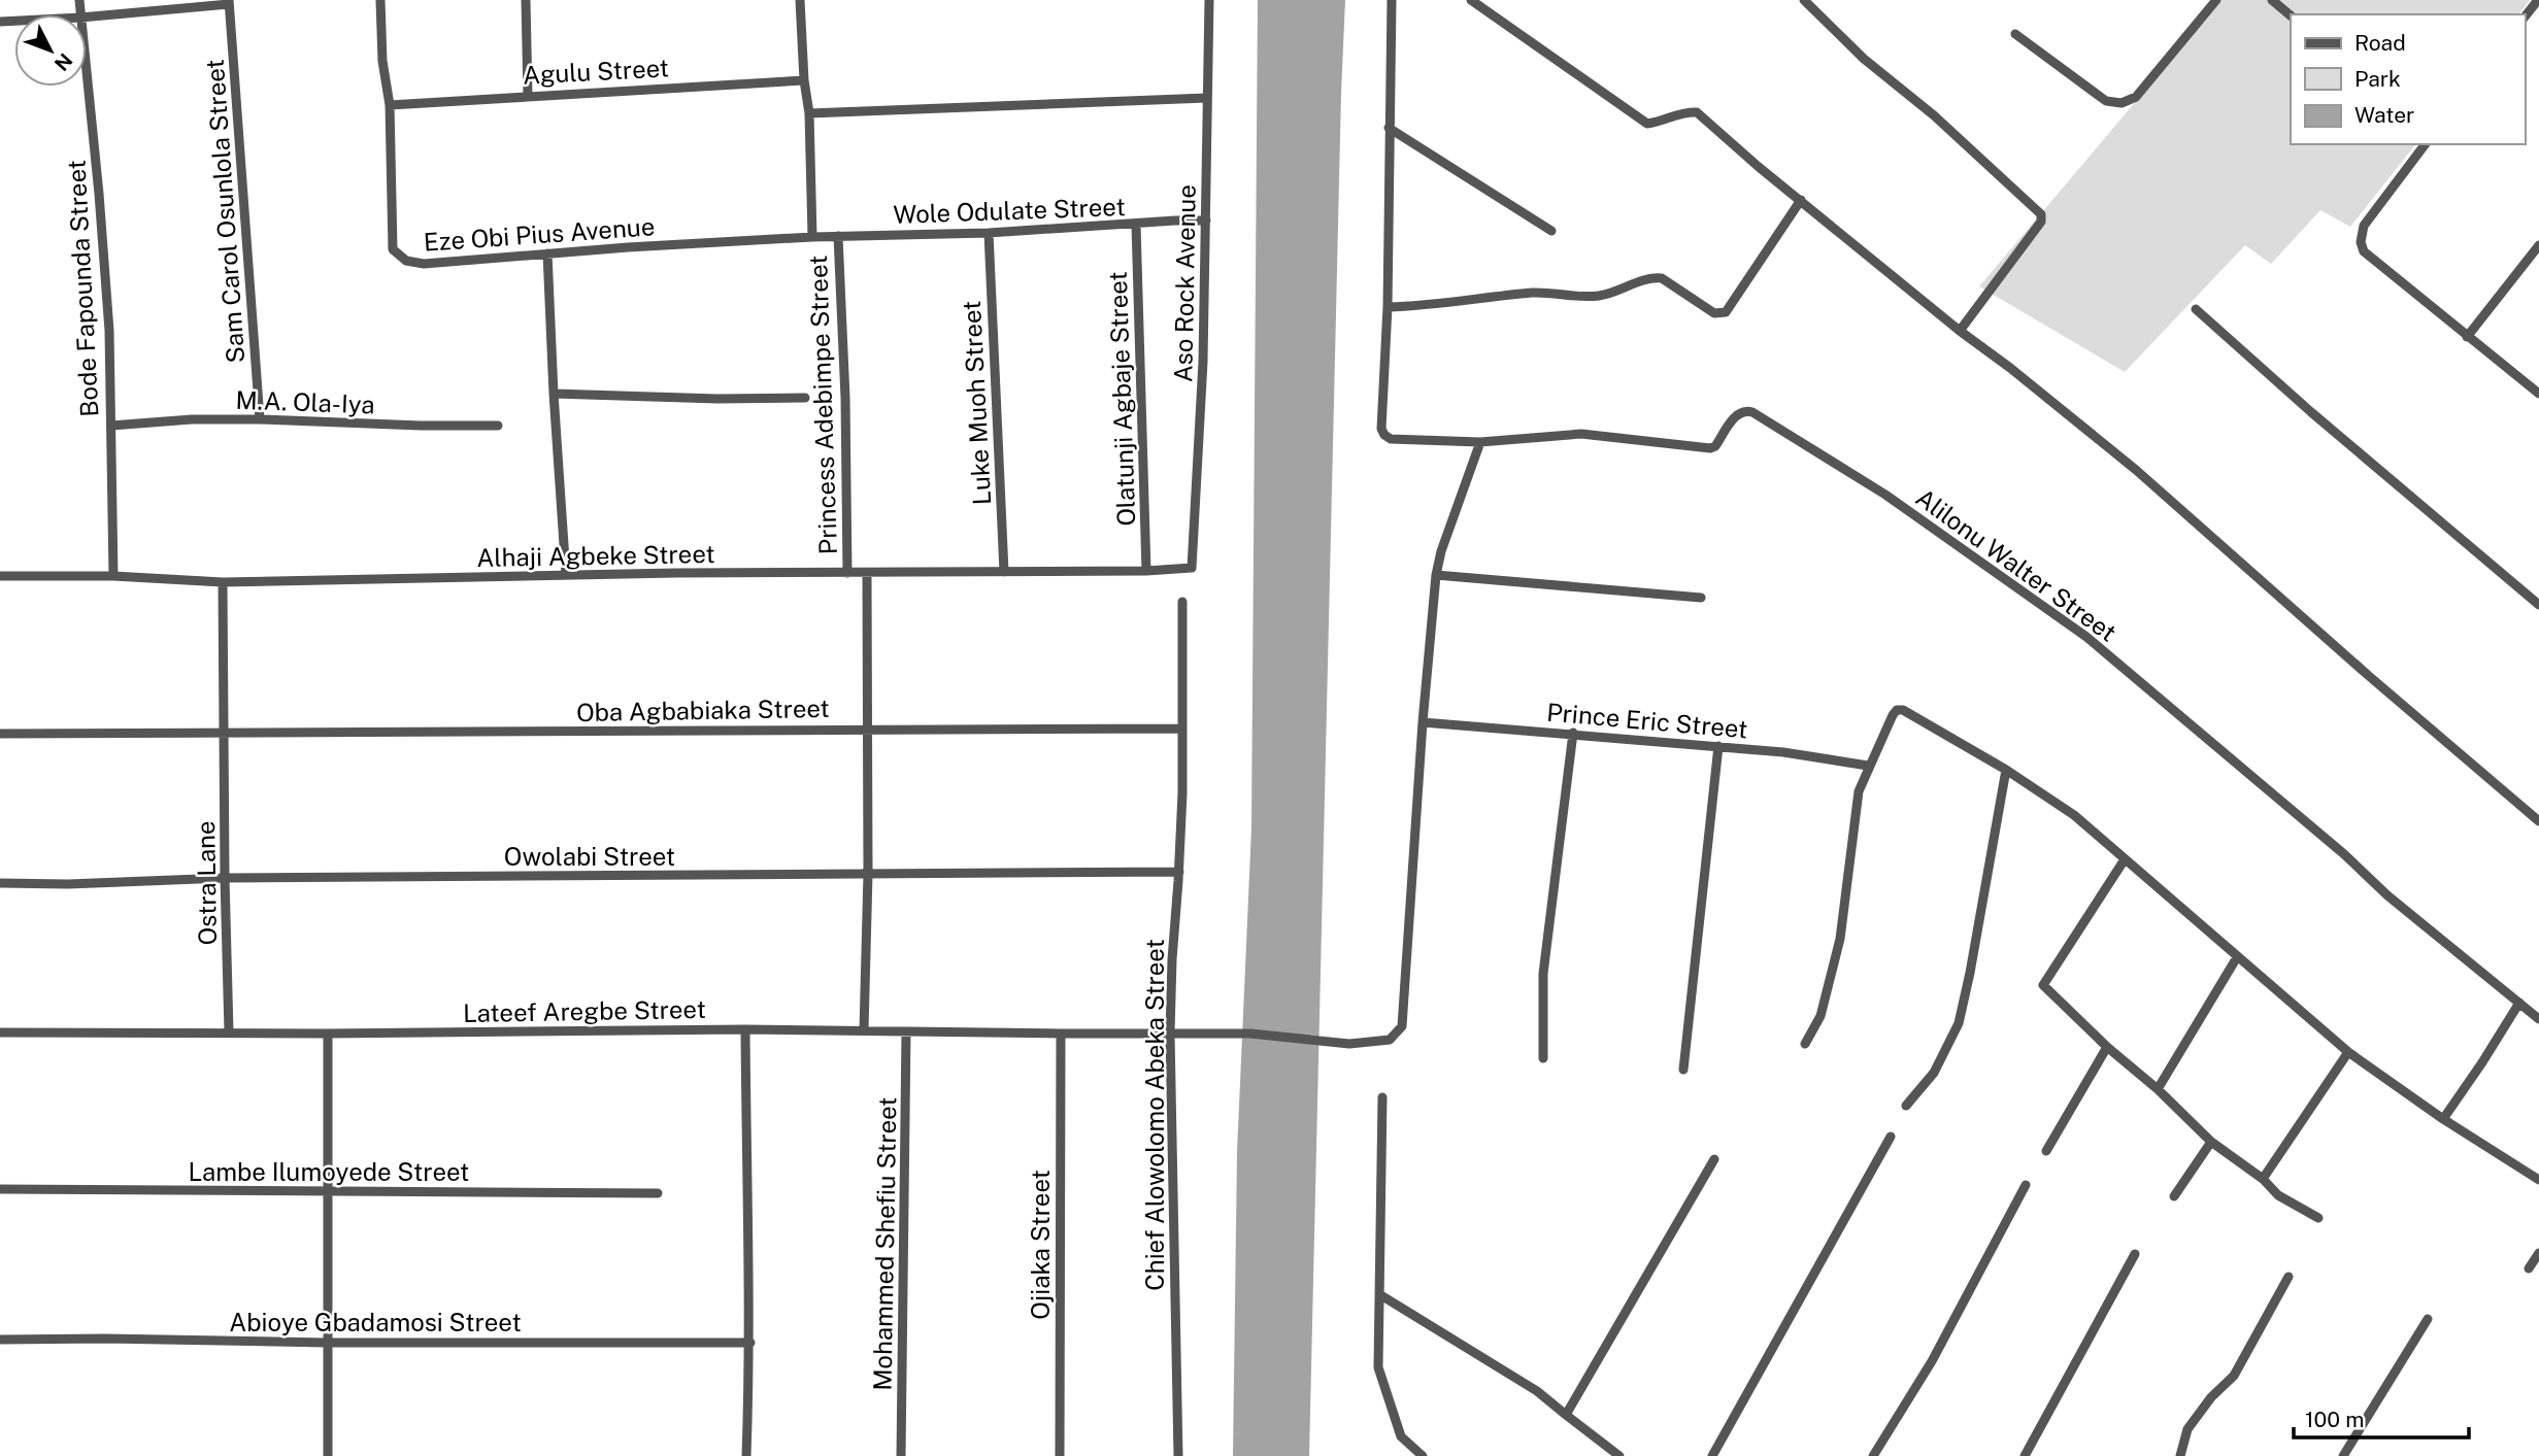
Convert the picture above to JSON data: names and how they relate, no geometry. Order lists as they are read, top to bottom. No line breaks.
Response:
{"streets":{"street":["Agulu Street","Wole Odulate Street","Sam Carol Osunlola Street","Eze Obi Pius Avenue","Aso Rock Avenue","Bode Fapounda Street","Olatunji Agbaje Street","M.A. Ola-Iya","Luke Muoh Street","Princess Adebimpe Street","Alhaji Agbeke Street","Alilonu Walter Street","Oba Agbabiaka Street","Prince Eric Street","Owolabi Street","Ostra Lane","Lateef Aregbe Street","Chief Alowolomo Abeka Street","Lambe Ilumoyede Street","Mohammed Shefiu Street","Ojiaka Street","Abioye Gbadamosi Street"]},"crossings":[["Agulu Street","Eze Obi Pius Avenue"],["Wole Odulate Street","Eze Obi Pius Avenue"],["Wole Odulate Street","Aso Rock Avenue"],["Wole Odulate Street","Olatunji Agbaje Street"],["Wole Odulate Street","Luke Muoh Street"],["Wole Odulate Street","Princess Adebimpe Street"],["Sam Carol Osunlola Street","M.A. Ola-Iya"],["Aso Rock Avenue","Alhaji Agbeke Street"],["Bode Fapounda Street","M.A. Ola-Iya"],["Bode Fapounda Street","Alhaji Agbeke Street"],["Olatunji Agbaje Street","Alhaji Agbeke Street"],["Luke Muoh Street","Alhaji Agbeke Street"],["Princess Adebimpe Street","Alhaji Agbeke Street"],["Alhaji Agbeke Street","Ostra Lane"],["Alilonu Walter Street","Lateef Aregbe Street"],["Oba Agbabiaka Street","Ostra Lane"],["Oba Agbabiaka Street","Chief Alowolomo Abeka Street"],["Prince Eric Street","Lateef Aregbe Street"],["Owolabi Street","Ostra Lane"],["Owolabi Street","Chief Alowolomo Abeka Street"],["Ostra Lane","Lateef Aregbe Street"],["Lateef Aregbe Street","Chief Alowolomo Abeka Street"],["Lateef Aregbe Street","Mohammed Shefiu Street"],["Lateef Aregbe Street","Ojiaka Street"]],"legend":["Road","Park","Water"],"scale_bar":"100 m","north":"bottom right"}
